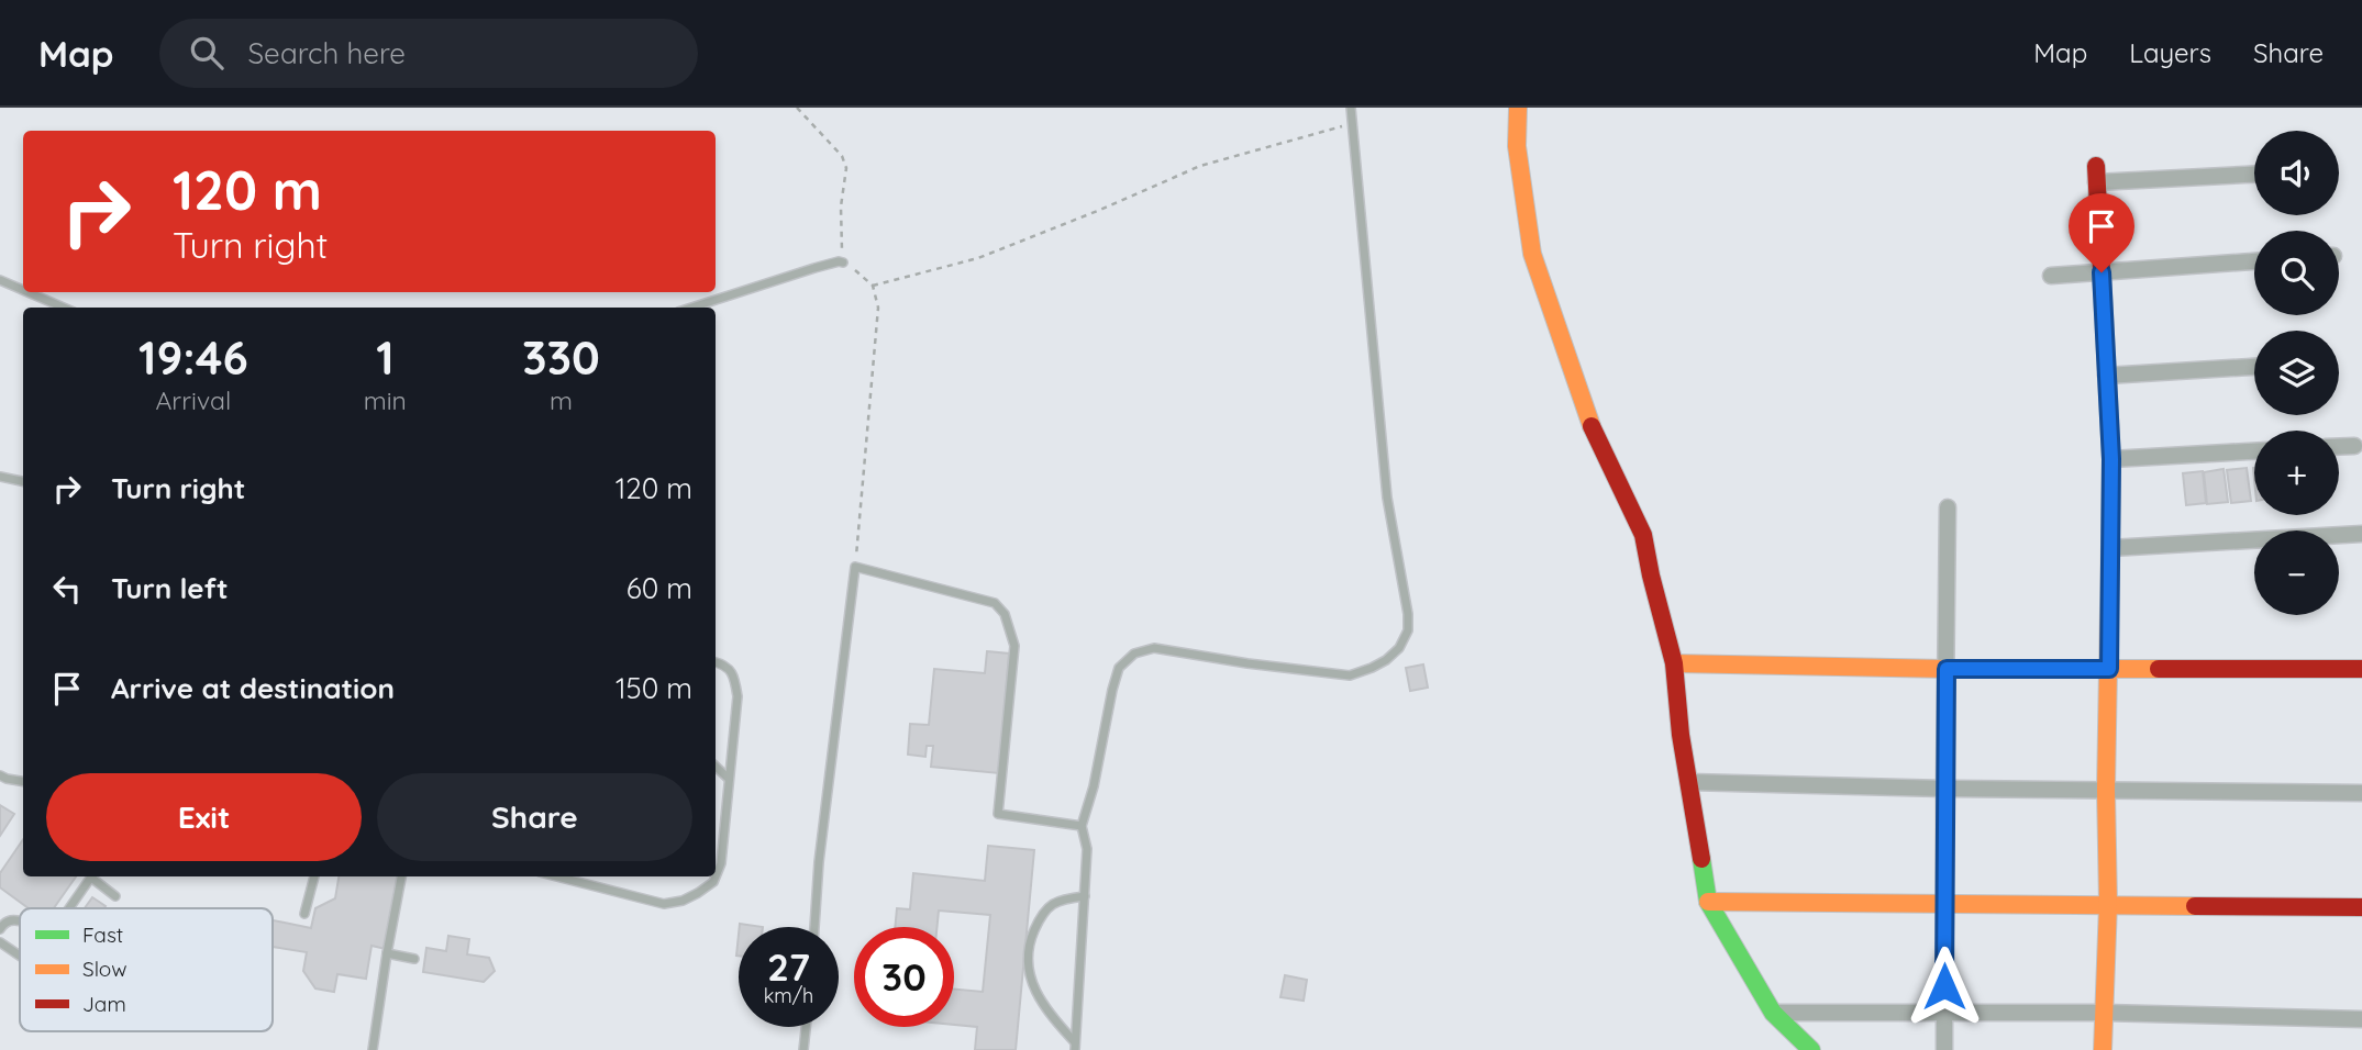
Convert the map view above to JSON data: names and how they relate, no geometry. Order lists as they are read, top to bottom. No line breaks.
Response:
{"legend":["Fast","Slow","Jam"],"page":{"header":"Map","search":"Search here","nav":["Map","Layers","Share"],"map_buttons":["+","−"],"turn":["120 m","Turn right"],"eta":["19:46","Arrival","1","min","330","m"],"list":[{"name":"Turn right","value":"120 m"},{"name":"Turn left","value":"60 m"},{"name":"Arrive at destination","value":"150 m"}],"buttons":["Exit","Share"],"speed":"27 km/h","limit":"30"}}
